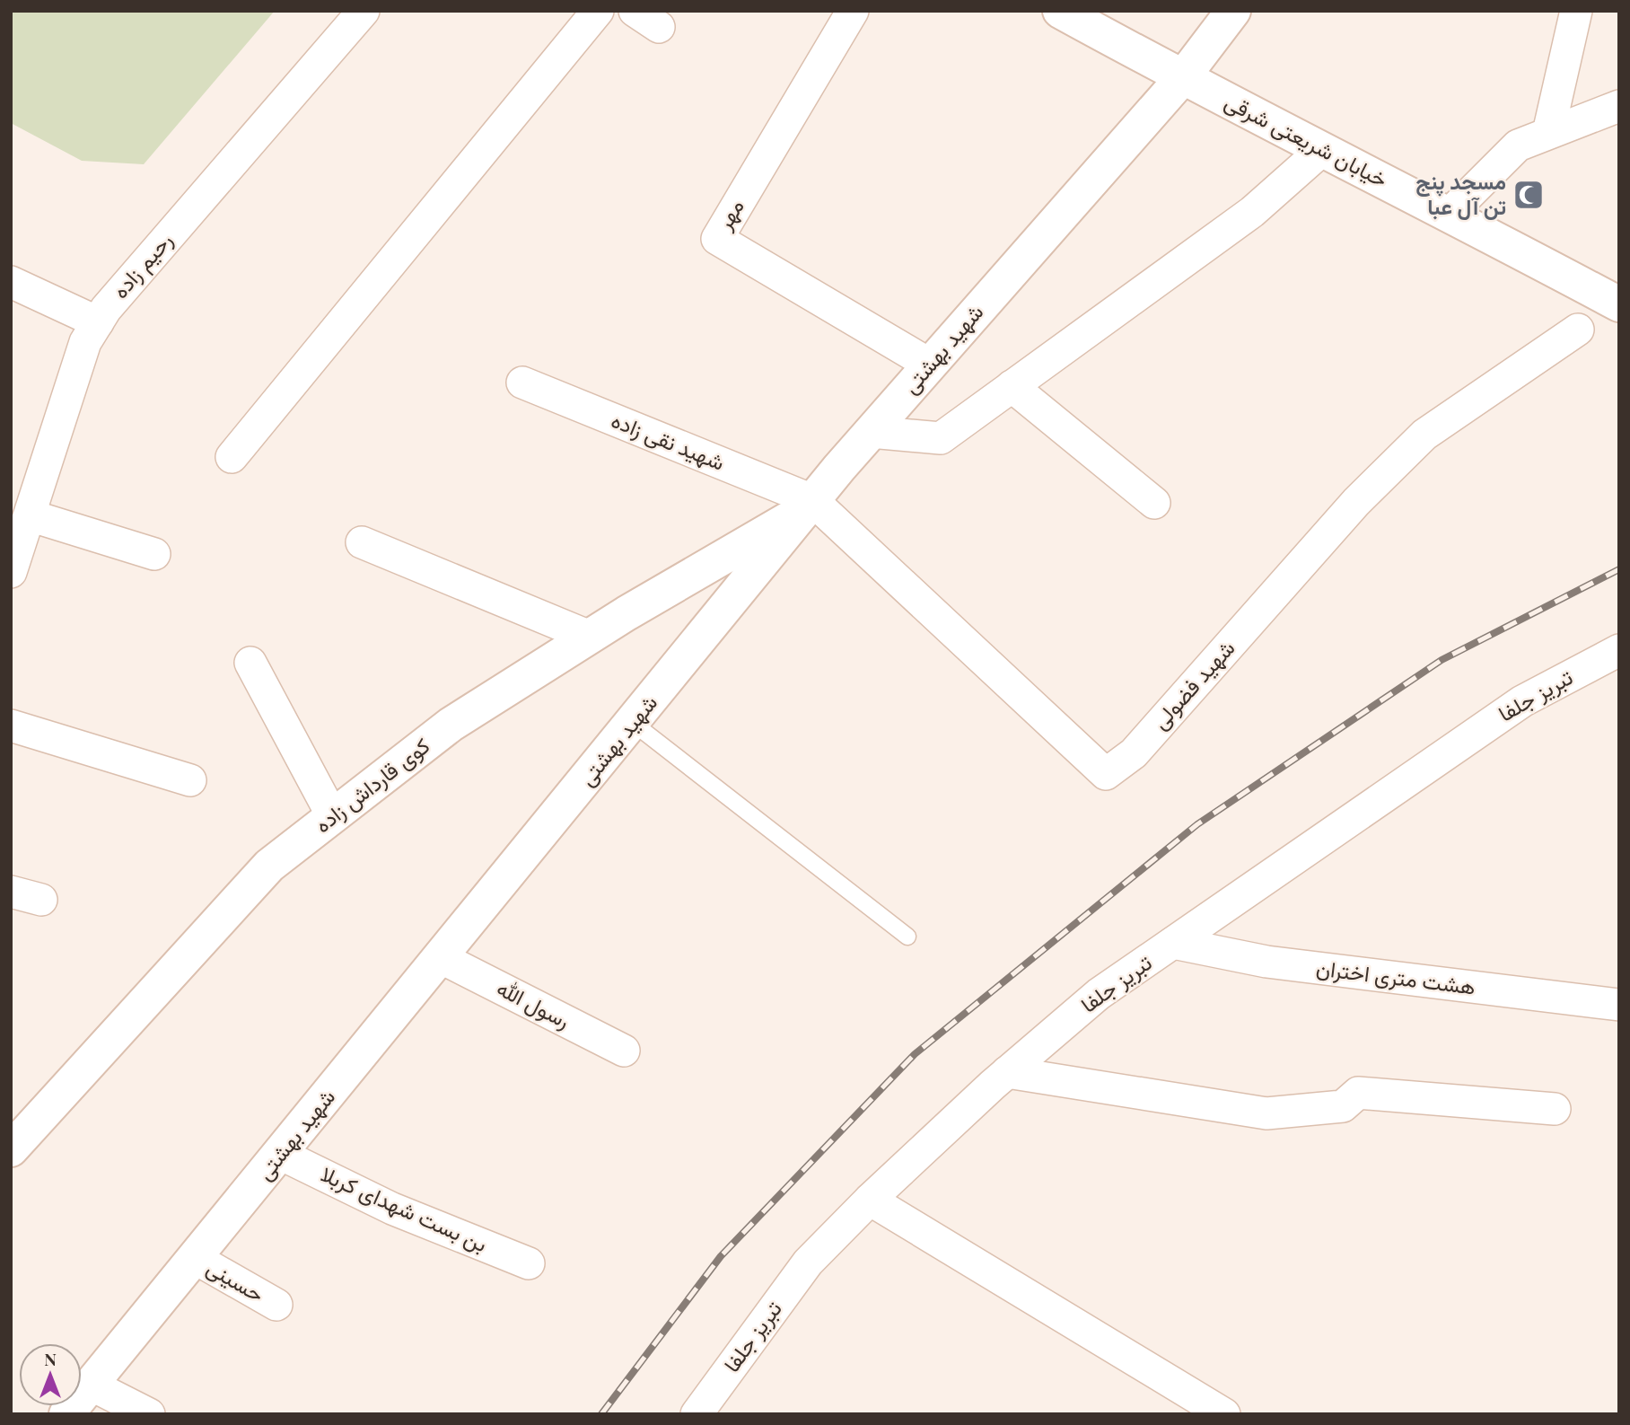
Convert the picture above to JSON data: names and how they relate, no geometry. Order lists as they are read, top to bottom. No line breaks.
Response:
{"streets":{"street":["خیابان شریعتی شرقی","مهر","رحیم زاده","شهید بهشتی","شهید نقی زاده","شهید فضولی","تبریز جلفا","کوی قارداش زاده","هشت متری اختران","رسول الله","بن بست شهدای کربلا","حسینی"]},"crossings":[["خیابان شریعتی شرقی","شهید بهشتی"],["مهر","شهید بهشتی"],["شهید بهشتی","شهید نقی زاده"],["شهید بهشتی","شهید فضولی"],["شهید بهشتی","کوی قارداش زاده"],["شهید بهشتی","رسول الله"],["شهید بهشتی","بن بست شهدای کربلا"],["شهید بهشتی","حسینی"],["شهید نقی زاده","شهید فضولی"],["شهید نقی زاده","کوی قارداش زاده"],["شهید فضولی","کوی قارداش زاده"],["تبریز جلفا","هشت متری اختران"]],"places":{"mosque":["مسجد پنج تن آل عبا"]},"north":"top"}
